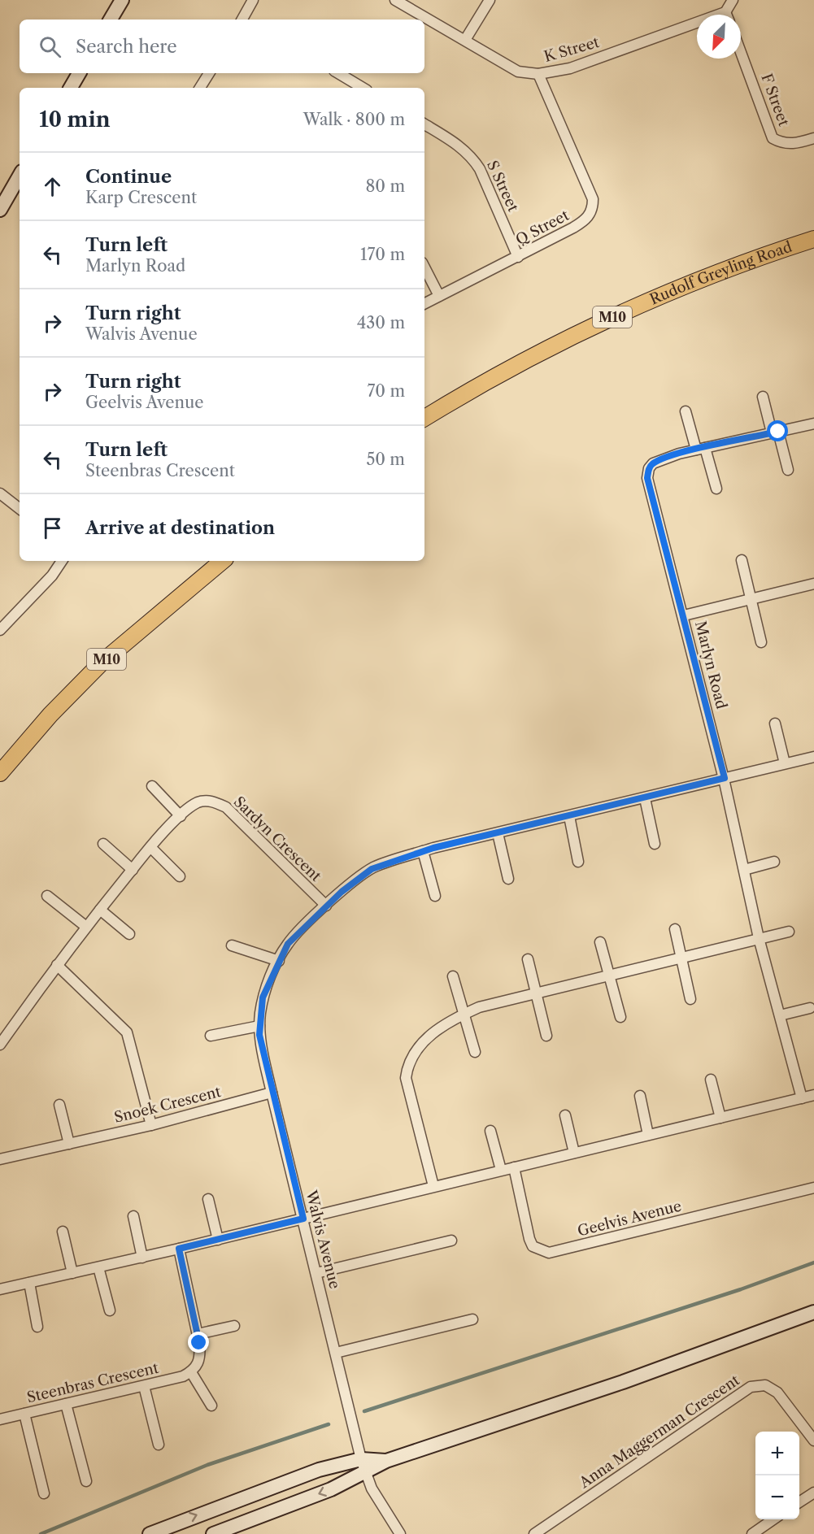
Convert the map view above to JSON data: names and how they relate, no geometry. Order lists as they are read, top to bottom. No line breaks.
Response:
{"streets":{"main road":["Rudolf Greyling Road","M10"],"street":["K Street","F Street","S Street","Q Street","Marlyn Road","Sardyn Crescent","Snoek Crescent","Geelvis Avenue","Walvis Avenue","Steenbras Crescent","Anna Maggerman Crescent"]},"crossings":[["K Street","Q Street"],["S Street","Q Street"],["Marlyn Road","Walvis Avenue"],["Sardyn Crescent","Walvis Avenue"],["Snoek Crescent","Walvis Avenue"]],"north":"bottom left","page":{"search":"Search here","heading":["10 min","Walk · 800 m"],"list":[["Continue","Karp Crescent","80 m"],["Turn left","Marlyn Road","170 m"],["Turn right","Walvis Avenue","430 m"],["Turn right","Geelvis Avenue","70 m"],["Turn left","Steenbras Crescent","50 m"],"Arrive at destination"],"map_buttons":["+","−"]}}
